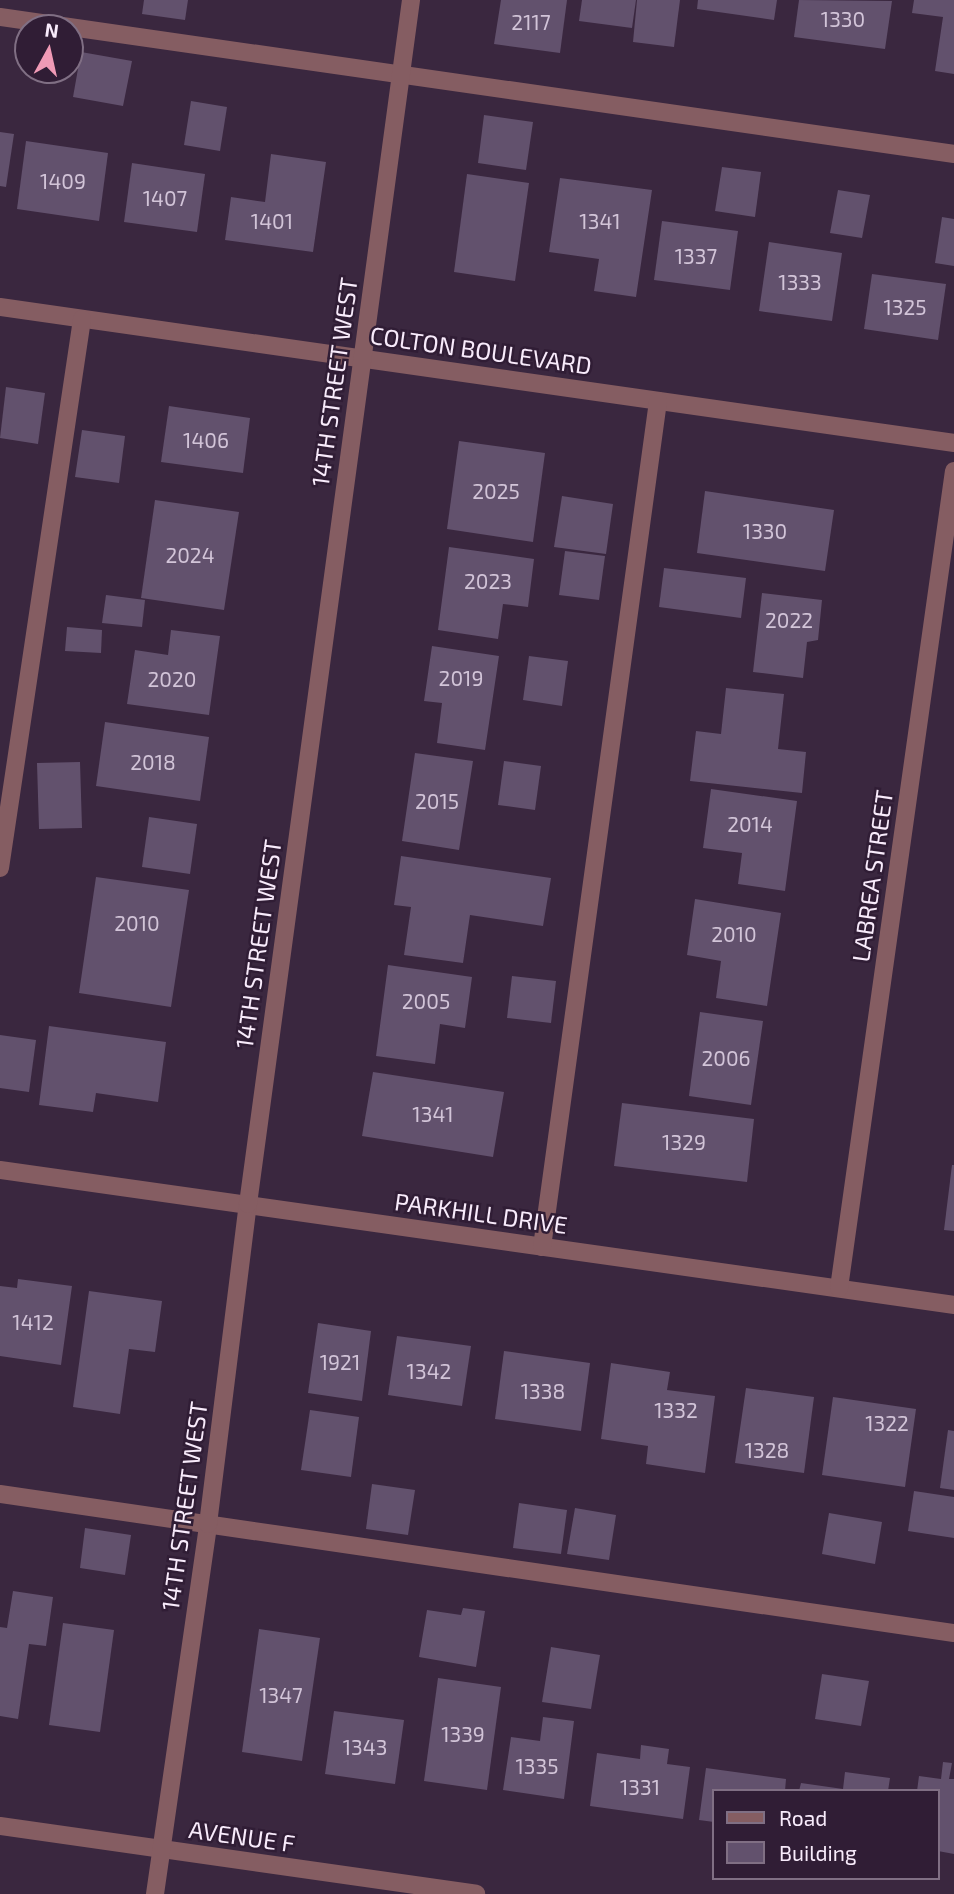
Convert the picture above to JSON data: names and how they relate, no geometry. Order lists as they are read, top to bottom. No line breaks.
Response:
{"streets":{"street":["COLTON BOULEVARD","14TH STREET WEST","LABREA STREET","PARKHILL DRIVE","AVENUE F"]},"crossings":[["COLTON BOULEVARD","14TH STREET WEST"],["14TH STREET WEST","PARKHILL DRIVE"],["14TH STREET WEST","AVENUE F"],["LABREA STREET","PARKHILL DRIVE"]],"house_numbers":["1330","2117","1409","1407","1401","1341","1337","1333","1325","1406","2025","1330","2024","2023","2022","2019","2020","2018","2015","2014","2010","2010","2005","2006","1341","1329","1412","1921","1342","1338","1332","1322","1328","1347","1339","1343","1335","1331"],"legend":["Road","Building"],"north":"top"}
